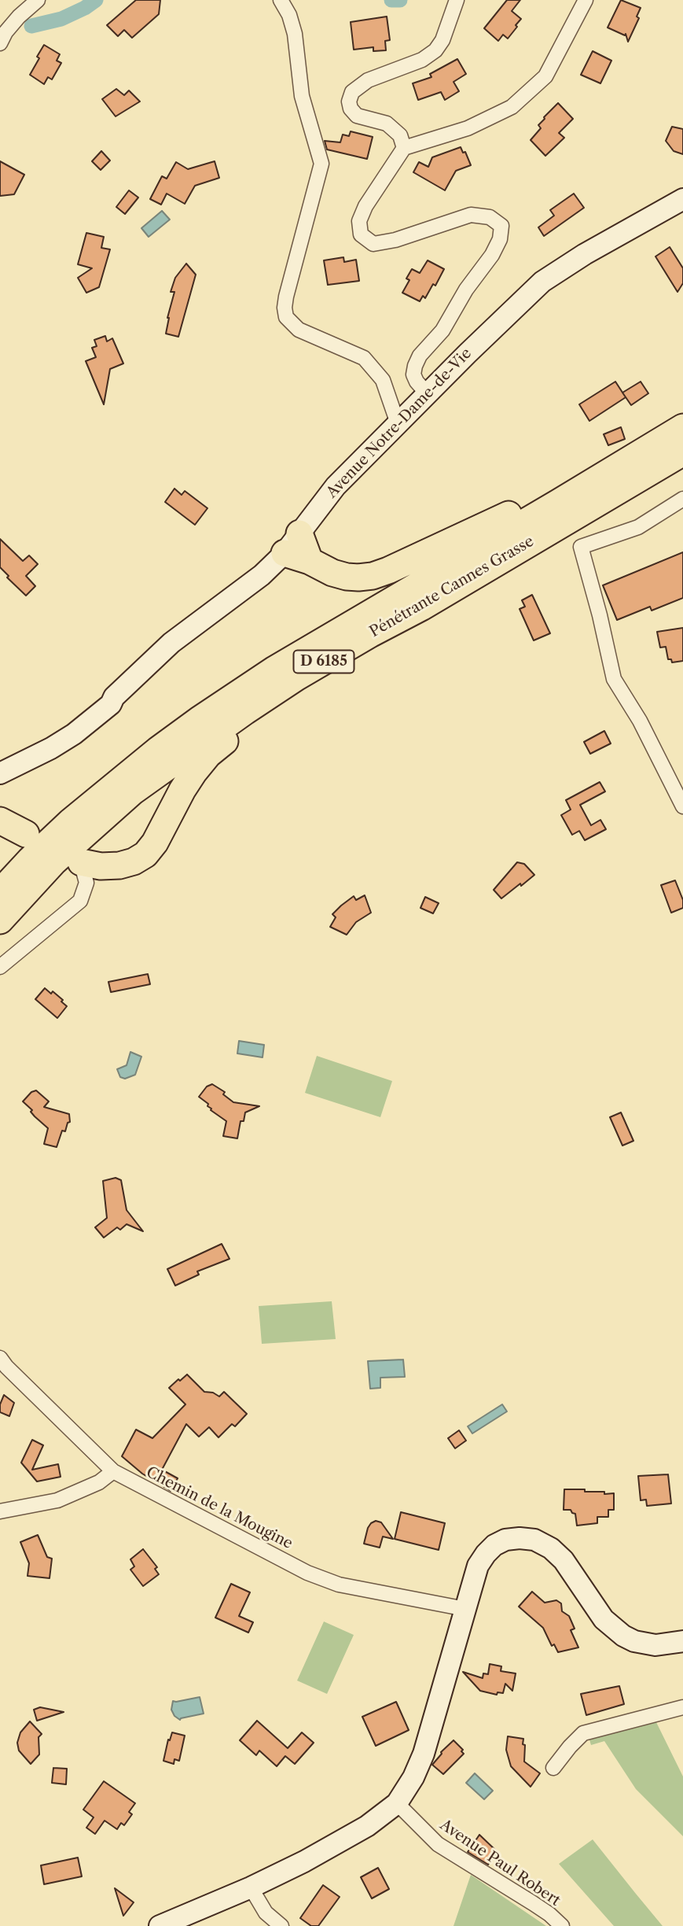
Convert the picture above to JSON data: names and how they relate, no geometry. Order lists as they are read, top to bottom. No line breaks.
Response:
{"streets":{"highway":["Pénétrante Cannes Grasse","D 6185"],"main road":["Avenue Notre-Dame-de-Vie"],"street":["Chemin de la Mougine","Avenue Paul Robert"]}}
